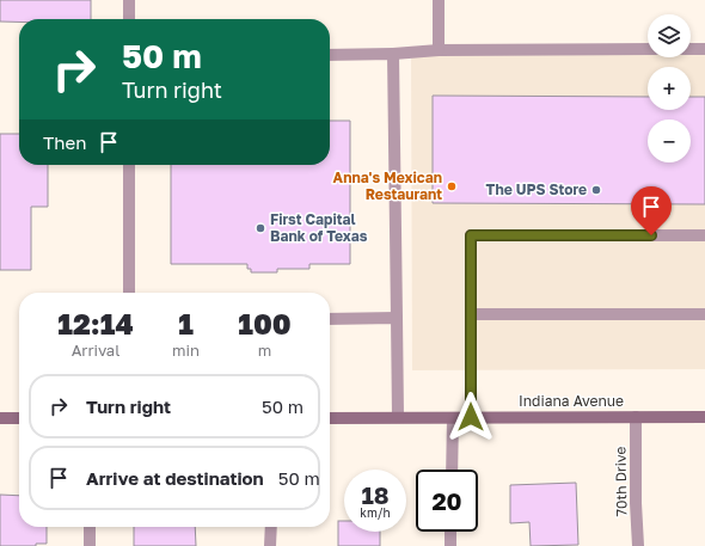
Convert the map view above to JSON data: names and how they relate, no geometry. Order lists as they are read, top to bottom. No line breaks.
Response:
{"streets":{"main road":["Indiana Avenue"],"street":["70th Drive"]},"crossings":[["Indiana Avenue","70th Drive"]],"places":["Anna's Mexican Restaurant","The UPS Store","First Capital Bank of Texas"],"page":{"map_buttons":["+","−"],"turn":["50 m","Turn right"],"then":"Then","eta":["12:14","Arrival","1","min","100","m"],"list":[{"name":"Turn right","value":"50 m"},{"name":"Arrive at destination","value":"50 m"}],"speed":"18 km/h","limit":"20"}}
